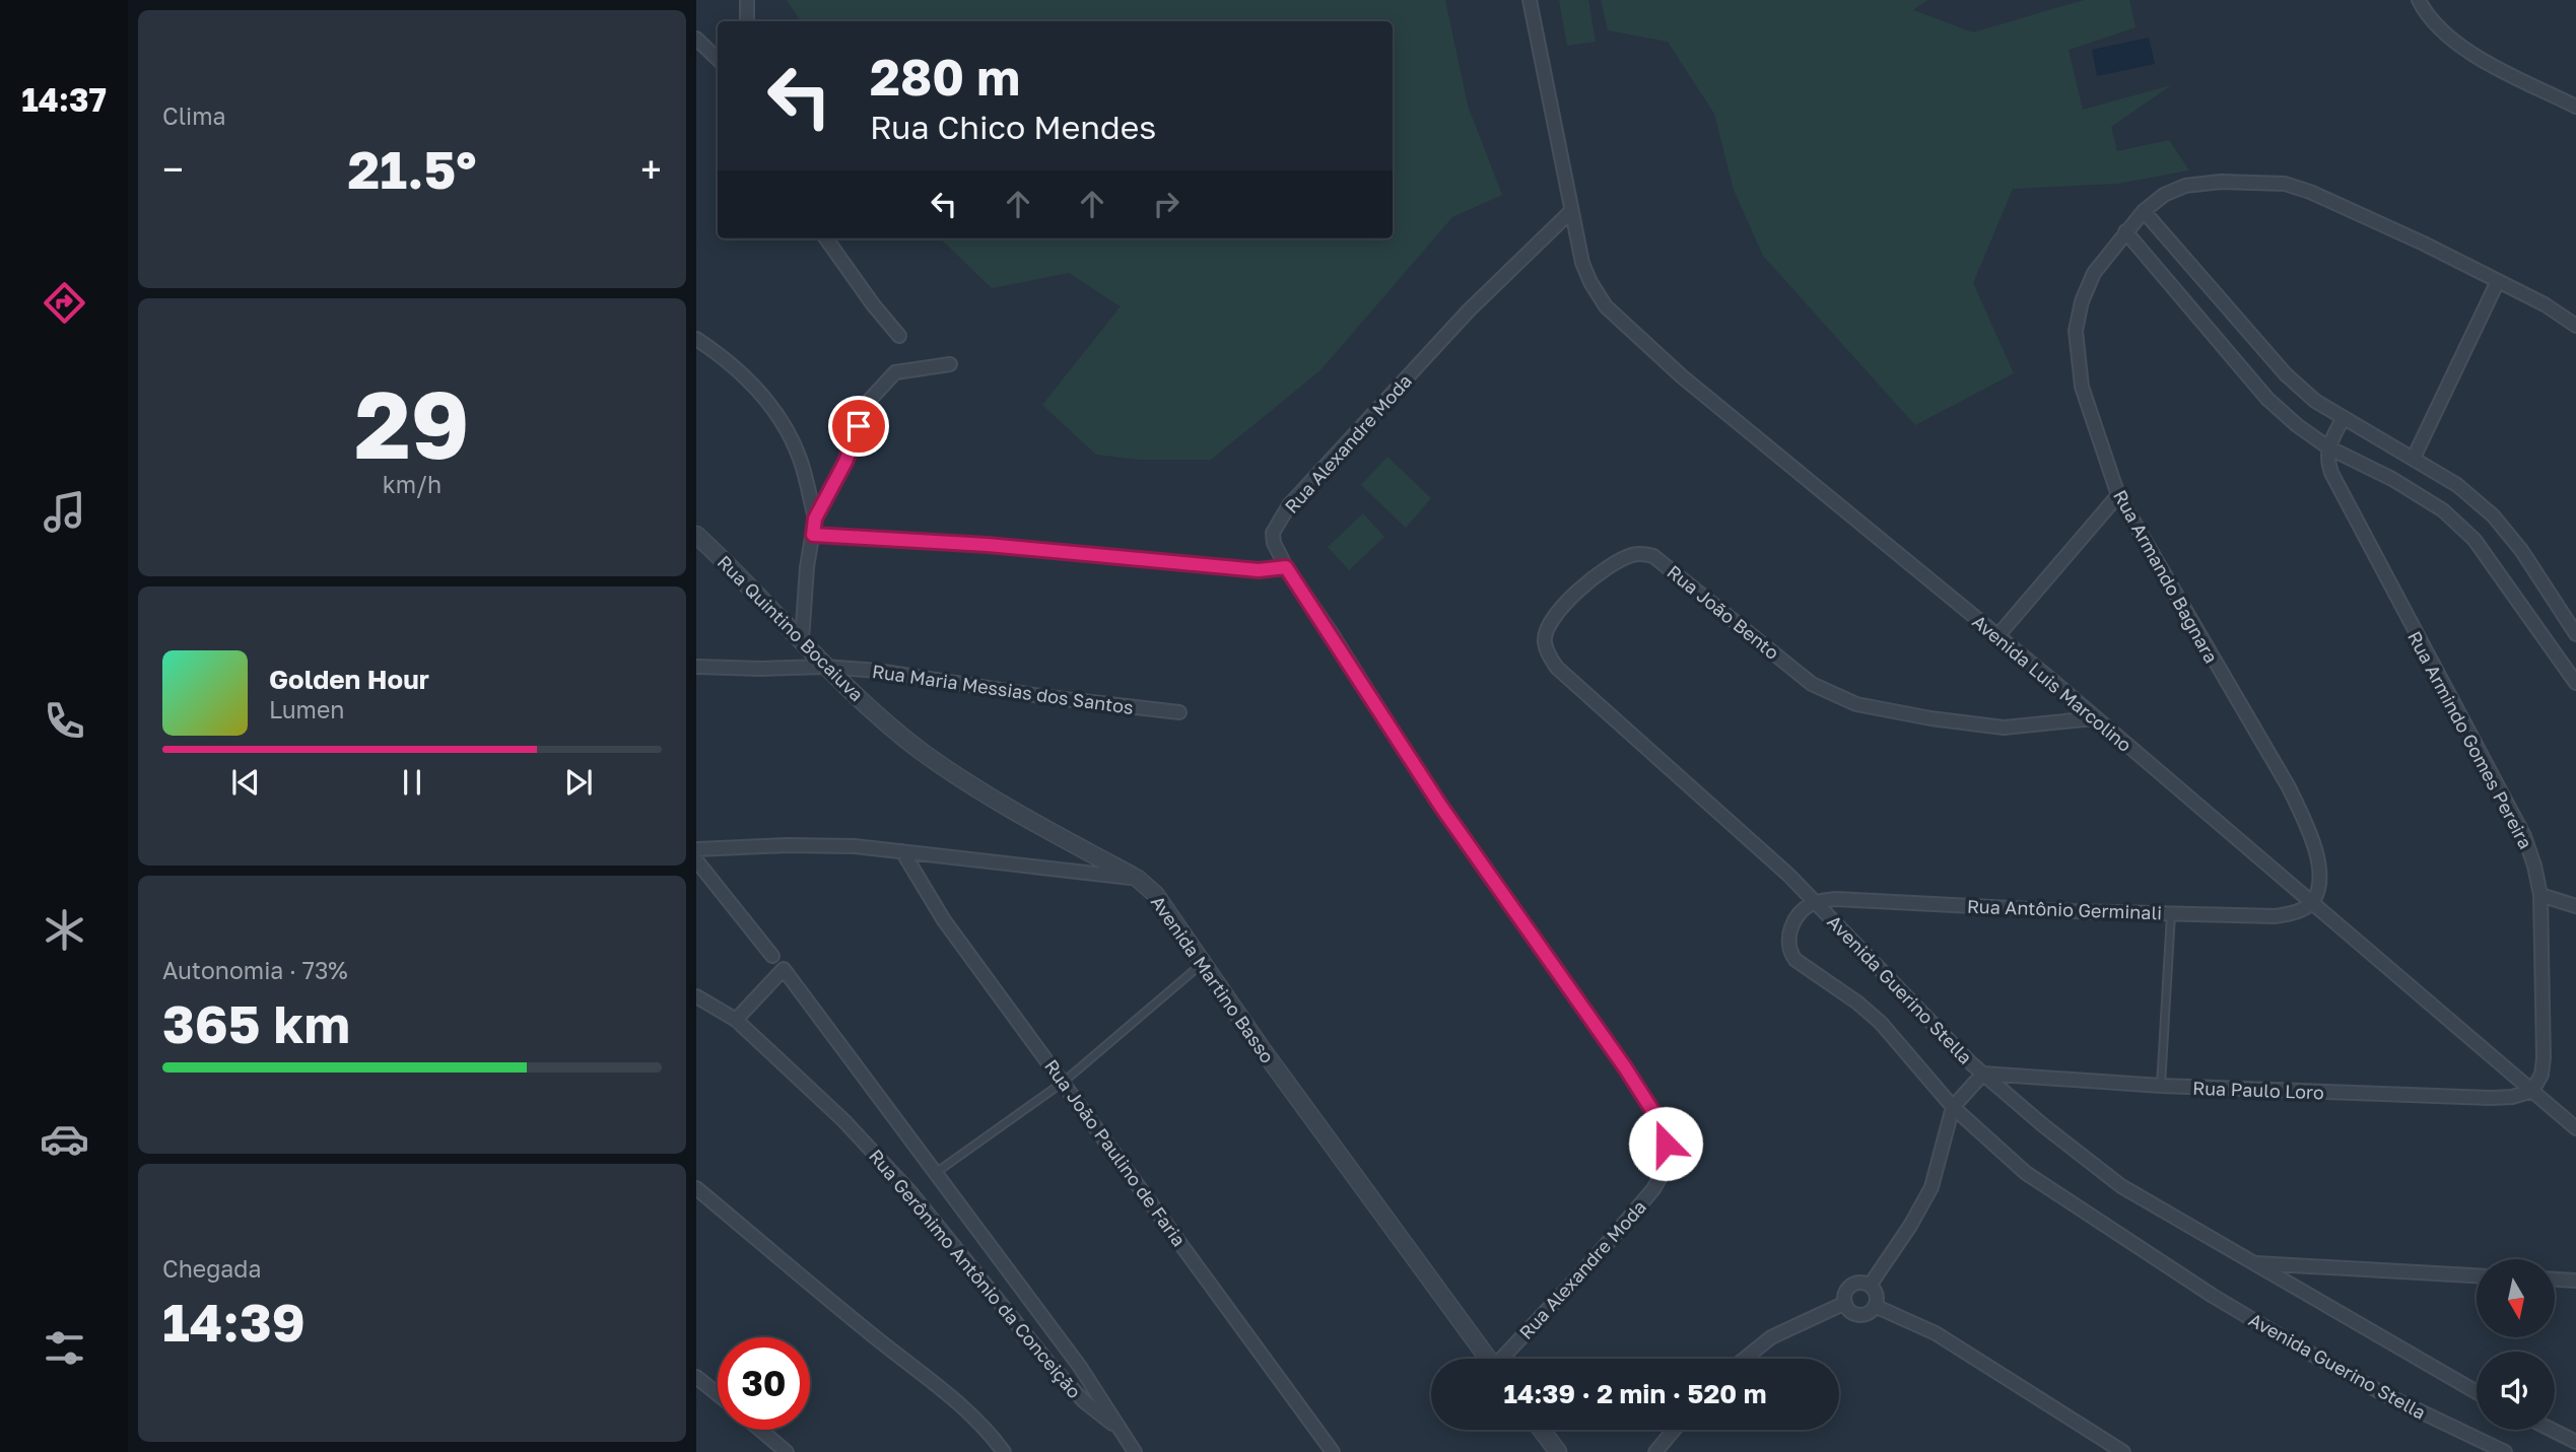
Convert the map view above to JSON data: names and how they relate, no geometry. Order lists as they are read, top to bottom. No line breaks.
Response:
{"streets":{"street":["Rua Alexandre Moda","Rua Armando Bagnara","Rua João Bento","Rua Quintino Bocaiuva","Avenida Luis Marcolino","Rua Maria Messias dos Santos","Rua Armindo Gomes Pereira","Rua Antônio Germinali","Avenida Martino Basso","Avenida Guerino Stella","Rua Paulo Loro","Rua João Paulino de Faria","Rua Gerônimo Antônio da Conceição"]},"crossings":[["Rua Alexandre Moda","Avenida Luis Marcolino"],["Rua Armando Bagnara","Avenida Luis Marcolino"],["Rua Armando Bagnara","Rua Antônio Germinali"],["Rua João Bento","Avenida Luis Marcolino"],["Rua João Bento","Rua Antônio Germinali"],["Rua João Bento","Avenida Guerino Stella"],["Rua Quintino Bocaiuva","Rua Maria Messias dos Santos"],["Rua Quintino Bocaiuva","Avenida Martino Basso"],["Avenida Luis Marcolino","Rua Armindo Gomes Pereira"],["Avenida Luis Marcolino","Rua Antônio Germinali"],["Avenida Luis Marcolino","Rua Paulo Loro"],["Rua Armindo Gomes Pereira","Rua Paulo Loro"],["Rua Antônio Germinali","Avenida Guerino Stella"],["Avenida Martino Basso","Rua João Paulino de Faria"],["Avenida Guerino Stella","Rua Paulo Loro"]],"north":"bottom","page":{"tabs":"14:37","tile":["Clima",["29","km/h"],["Autonomia · 73%","365 km"],["Chegada","14:39"]],"turn":["280 m","Rua Chico Mendes"],"heat":["−","21.5°","+"],"song":["Golden Hour","Lumen"],"limit":"30","trip":"14:39 · 2 min · 520 m"}}
